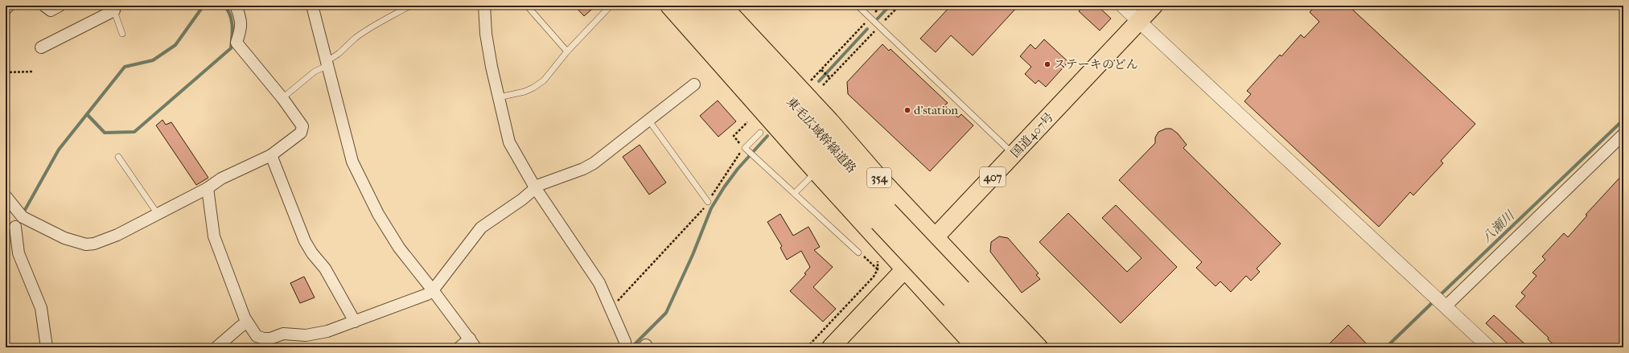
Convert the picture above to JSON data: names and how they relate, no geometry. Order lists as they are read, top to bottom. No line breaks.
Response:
{"streets":{"highway":["東毛広域幹線道路","国道407号","407","354"]},"crossings":[["国道407号","354"]],"water":["八瀬川"],"places":["ステーキのどん","d’station"]}
